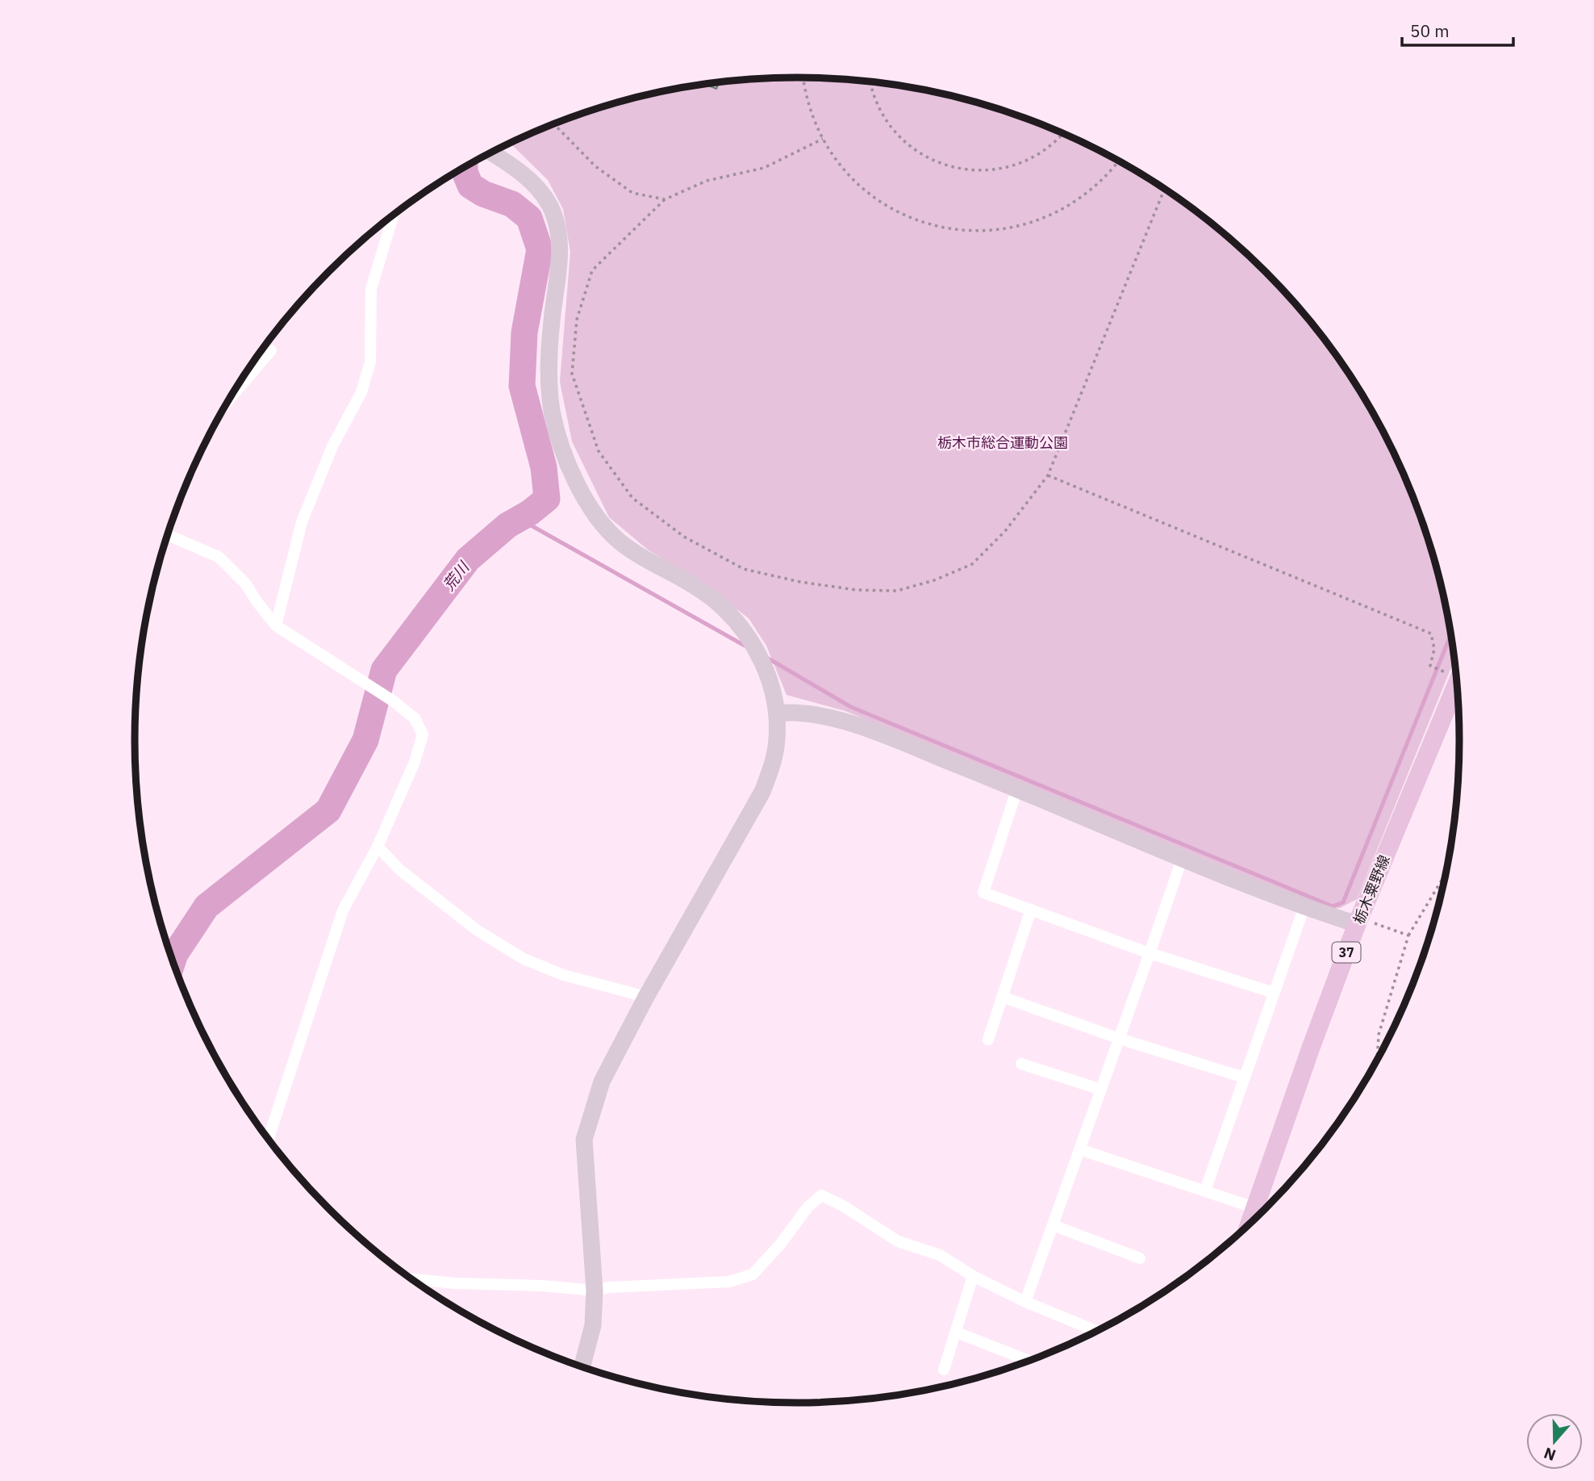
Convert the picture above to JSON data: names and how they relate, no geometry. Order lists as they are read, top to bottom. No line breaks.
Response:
{"streets":{"main road":["栃木粟野線","37"]},"water":["荒川"],"parks":["栃木市総合運動公園"],"scale_bar":"50 m","north":"bottom"}
